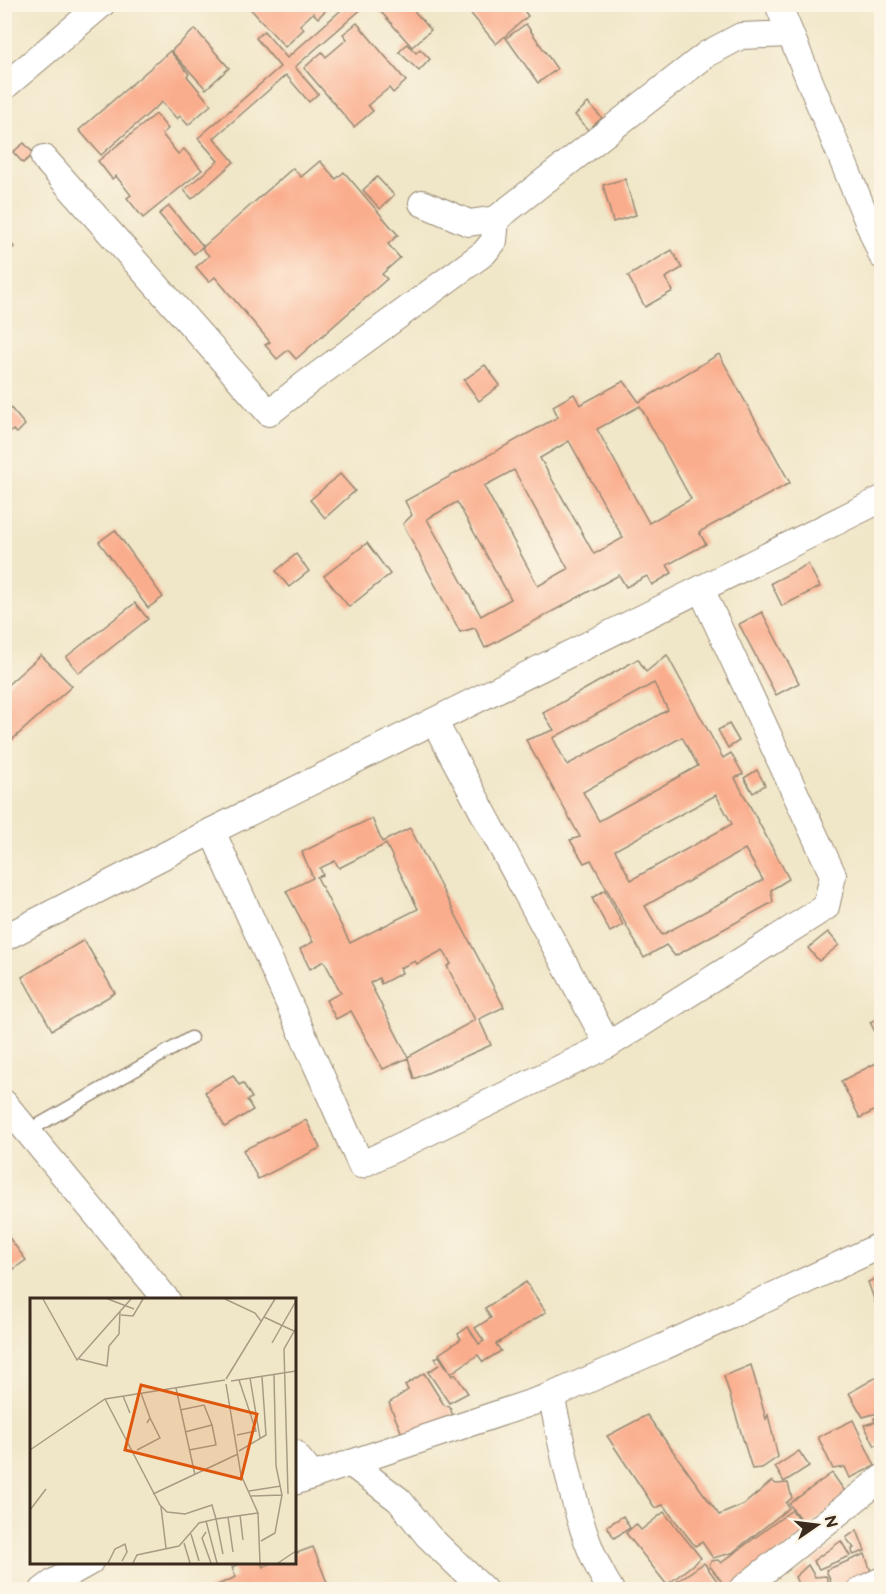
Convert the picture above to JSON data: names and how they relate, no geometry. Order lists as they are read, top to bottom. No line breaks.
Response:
{"north":"right"}
